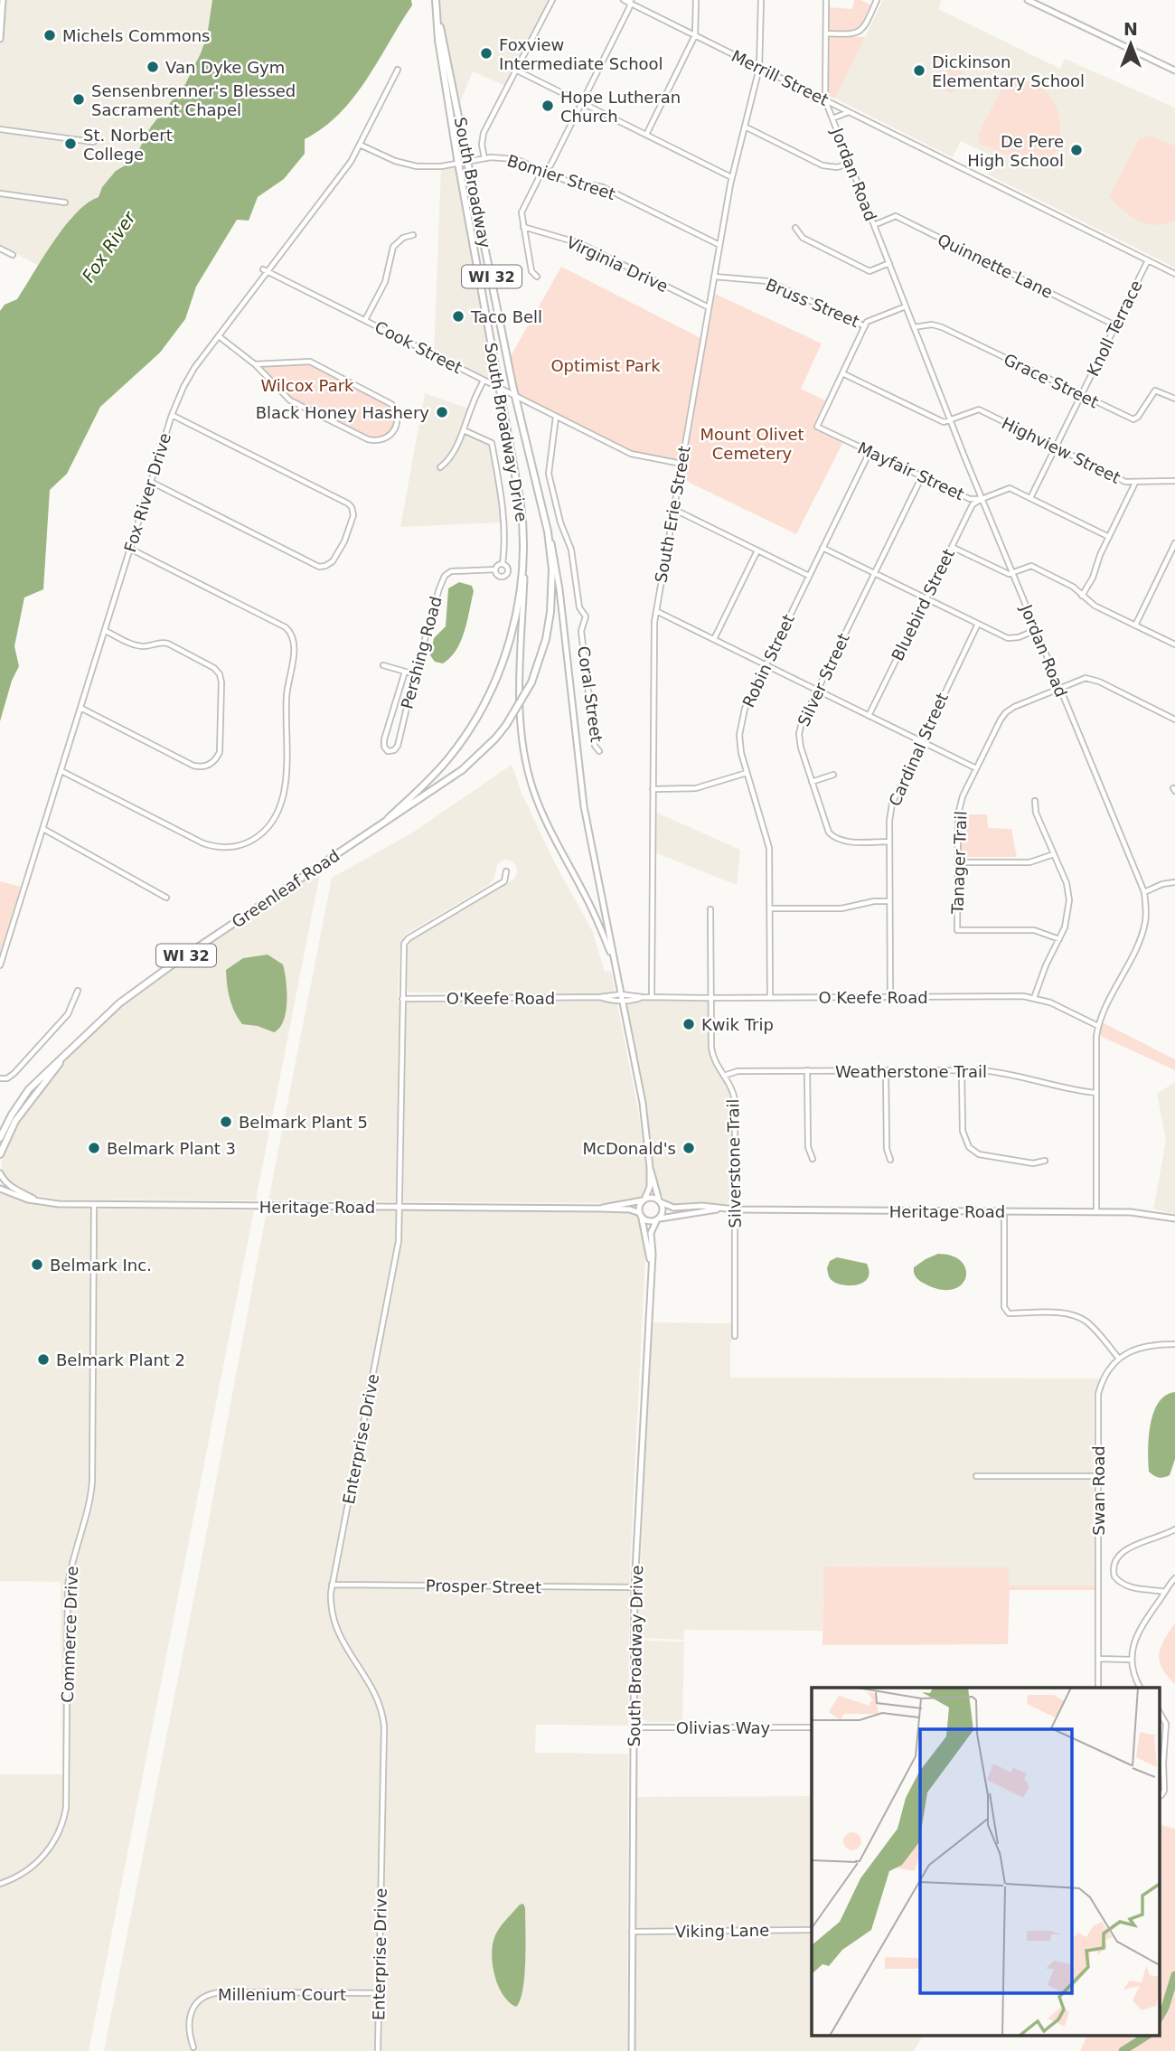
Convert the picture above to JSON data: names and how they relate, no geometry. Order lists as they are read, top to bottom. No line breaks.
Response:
{"streets":{"main road":["South Broadway","WI 32","South Broadway Drive","Greenleaf Road","Heritage Road"],"street":["Merrill Street","Jordan Road","Bomier Street","Virginia Drive","Quinnette Lane","Bruss Street","Knoll Terrace","Cook Street","Grace Street","Highview Street","Mayfair Street","Fox River Drive","South Erie Street","Bluebird Street","Pershing Road","Robin Street","Silver Street","Coral Street","Cardinal Street","Tanager Trail","O Keefe Road","O'Keefe Road","Weatherstone Trail","Silverstone Trail","Enterprise Drive","Swan Road","Prosper Street","Commerce Drive","Olivias Way","Viking Lane","Millenium Court"]},"crossings":[["Merrill Street","Jordan Road"],["Merrill Street","Knoll Terrace"],["Merrill Street","South Erie Street"],["Jordan Road","Quinnette Lane"],["Jordan Road","Bruss Street"],["Jordan Road","Grace Street"],["Jordan Road","Highview Street"],["Jordan Road","Mayfair Street"],["Jordan Road","Bluebird Street"],["Jordan Road","Tanager Trail"],["Jordan Road","O Keefe Road"],["Jordan Road","Weatherstone Trail"],["Jordan Road","Heritage Road"],["Bomier Street","South Broadway"],["Bomier Street","South Broadway Drive"],["Bomier Street","Fox River Drive"],["Bomier Street","South Erie Street"],["South Broadway","WI 32"],["South Broadway","Cook Street"],["South Broadway","South Broadway Drive"],["Virginia Drive","South Erie Street"],["Quinnette Lane","Knoll Terrace"],["WI 32","South Broadway Drive"],["WI 32","Greenleaf Road"],["Bruss Street","South Erie Street"],["Knoll Terrace","Grace Street"],["Knoll Terrace","Highview Street"],["Knoll Terrace","Mayfair Street"],["Cook Street","South Broadway Drive"],["Cook Street","Fox River Drive"],["Cook Street","South Erie Street"],["Cook Street","Coral Street"],["South Broadway Drive","O'Keefe Road"],["South Broadway Drive","Heritage Road"],["South Broadway Drive","Prosper Street"],["South Broadway Drive","Olivias Way"],["South Broadway Drive","Viking Lane"],["Mayfair Street","Bluebird Street"],["Mayfair Street","Robin Street"],["Mayfair Street","Silver Street"],["South Erie Street","O Keefe Road"],["Robin Street","O Keefe Road"],["Silver Street","Cardinal Street"],["Cardinal Street","O Keefe Road"],["O Keefe Road","O'Keefe Road"],["O Keefe Road","Silverstone Trail"],["O'Keefe Road","Enterprise Drive"],["Weatherstone Trail","Silverstone Trail"],["Silverstone Trail","Heritage Road"],["Heritage Road","Enterprise Drive"],["Heritage Road","Commerce Drive"],["Enterprise Drive","Prosper Street"],["Enterprise Drive","Millenium Court"]],"water":["Fox River"],"parks":["Optimist Park","Wilcox Park","Mount Olivet Cemetery"],"places":["Michels Commons","Foxview Intermediate School","Van Dyke Gym","Dickinson Elementary School","Sensenbrenner's Blessed Sacrament Chapel","Hope Lutheran Church","St. Norbert College","De Pere High School","Taco Bell","Black Honey Hashery","Kwik Trip","Belmark Plant 5","Belmark Plant 3","McDonald's","Belmark Inc.","Belmark Plant 2"],"north":"top"}
